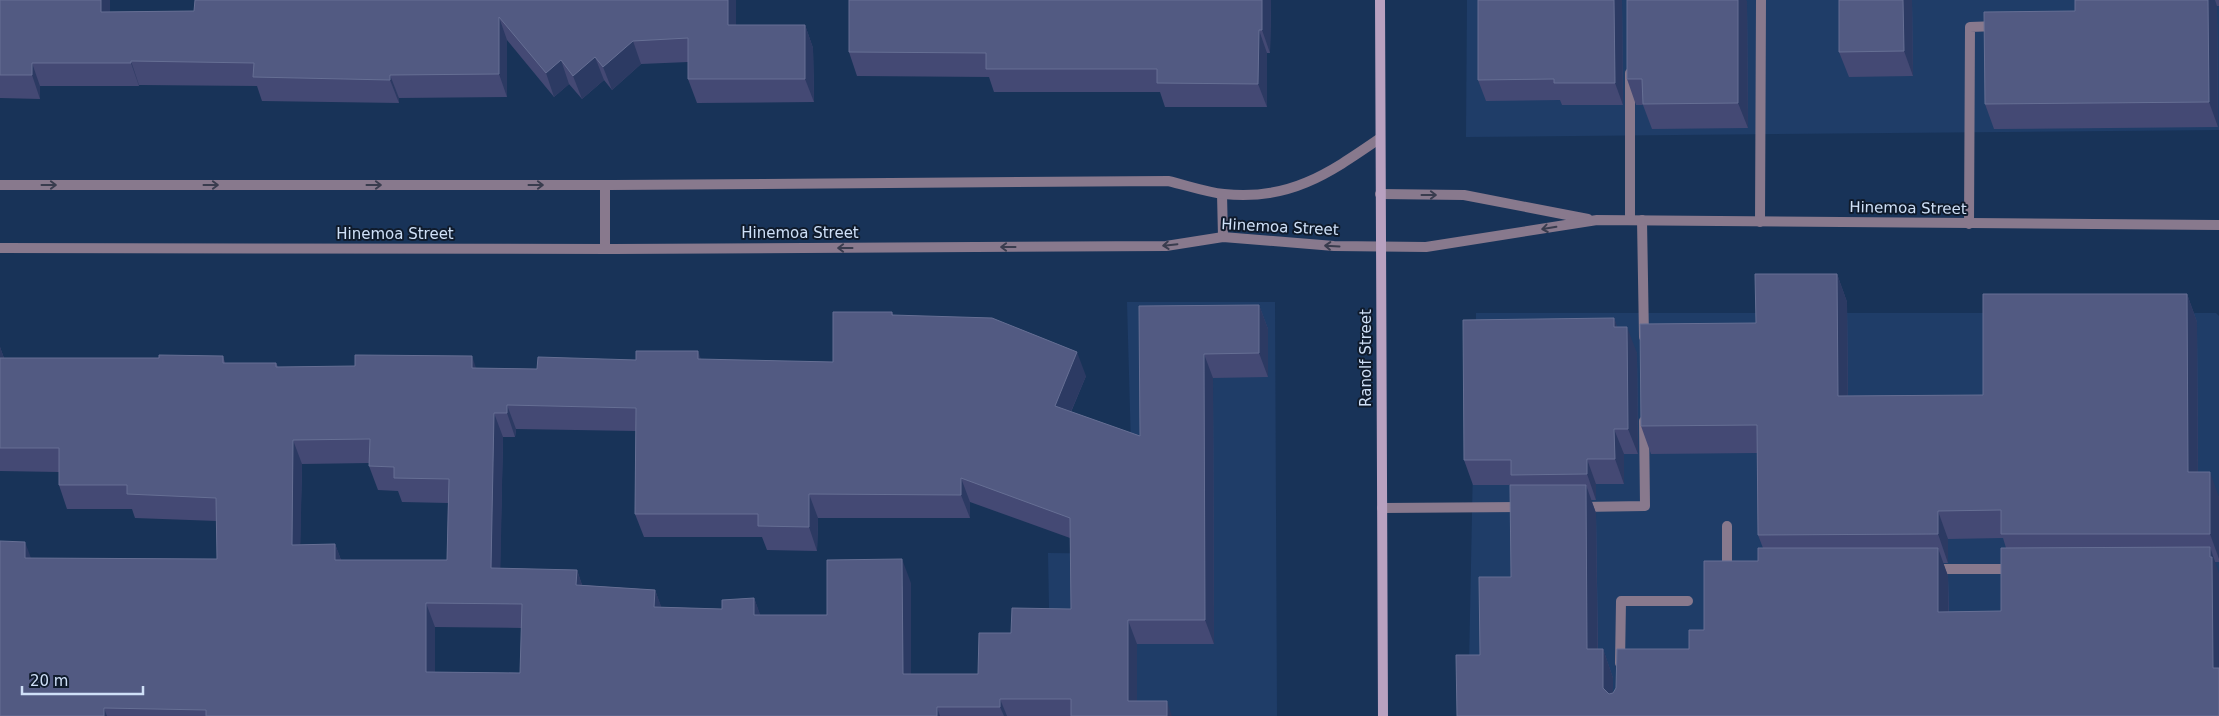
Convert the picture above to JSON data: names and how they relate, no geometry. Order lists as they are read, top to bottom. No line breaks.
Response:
{"streets":{"main road":["Ranolf Street"],"street":["Hinemoa Street"]},"crossings":[["Hinemoa Street","Ranolf Street"]],"scale_bar":"20 m"}
